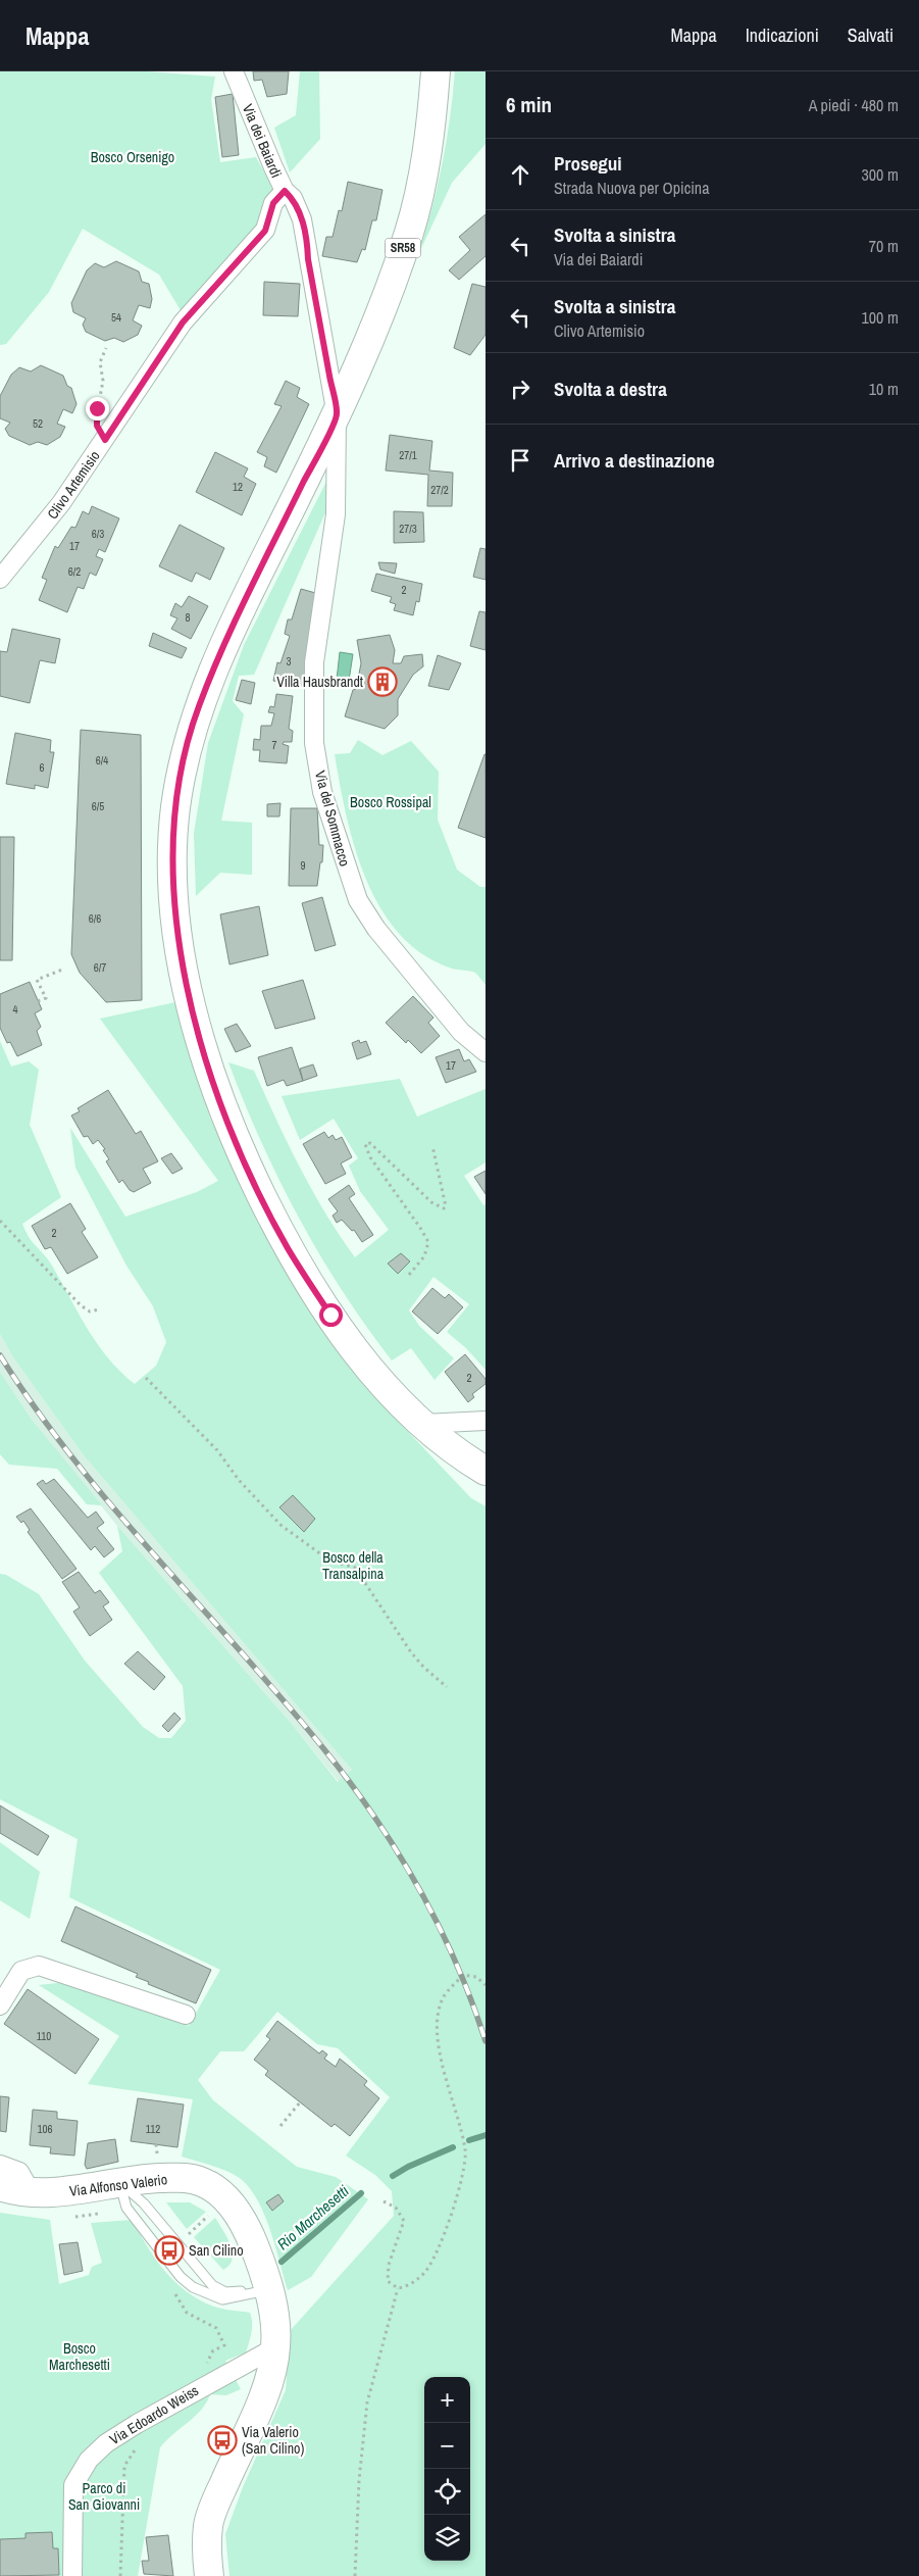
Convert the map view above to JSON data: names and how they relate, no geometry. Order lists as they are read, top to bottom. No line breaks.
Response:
{"streets":{"main road":["SR58","Via Alfonso Valerio"],"street":["Via dei Baiardi","Clivo Artemisio","Via del Sommacco","Via Edoardo Weiss"]},"crossings":[["Via dei Baiardi","SR58"],["Via dei Baiardi","Clivo Artemisio"],["Via dei Baiardi","Via del Sommacco"],["SR58","Via del Sommacco"],["Via Alfonso Valerio","Via Edoardo Weiss"]],"water":["Rio Marchesetti"],"parks":["Bosco Orsenigo","Bosco Rossipal","Bosco della Transalpina","Bosco Marchesetti","Parco di San Giovanni"],"places":{"building":["Villa Hausbrandt"],"bus stop":["San Cilino","Via Valerio (San Cilino)"]},"house_numbers":["54","52","27/1","12","27/2","27/3","6/3","17","6/2","2","8","3","7","6/4","6","6/5","9","6/6","6/7","4","17","2","2","110","106","112"],"page":{"header":"Mappa","nav":["Mappa","Indicazioni","Salvati"],"heading":["6 min","A piedi · 480 m"],"list":[["Prosegui","Strada Nuova per Opicina","300 m"],["Svolta a sinistra","Via dei Baiardi","70 m"],["Svolta a sinistra","Clivo Artemisio","100 m"],["Svolta a destra","10 m"],"Arrivo a destinazione"],"map_buttons":["+","−"]}}
